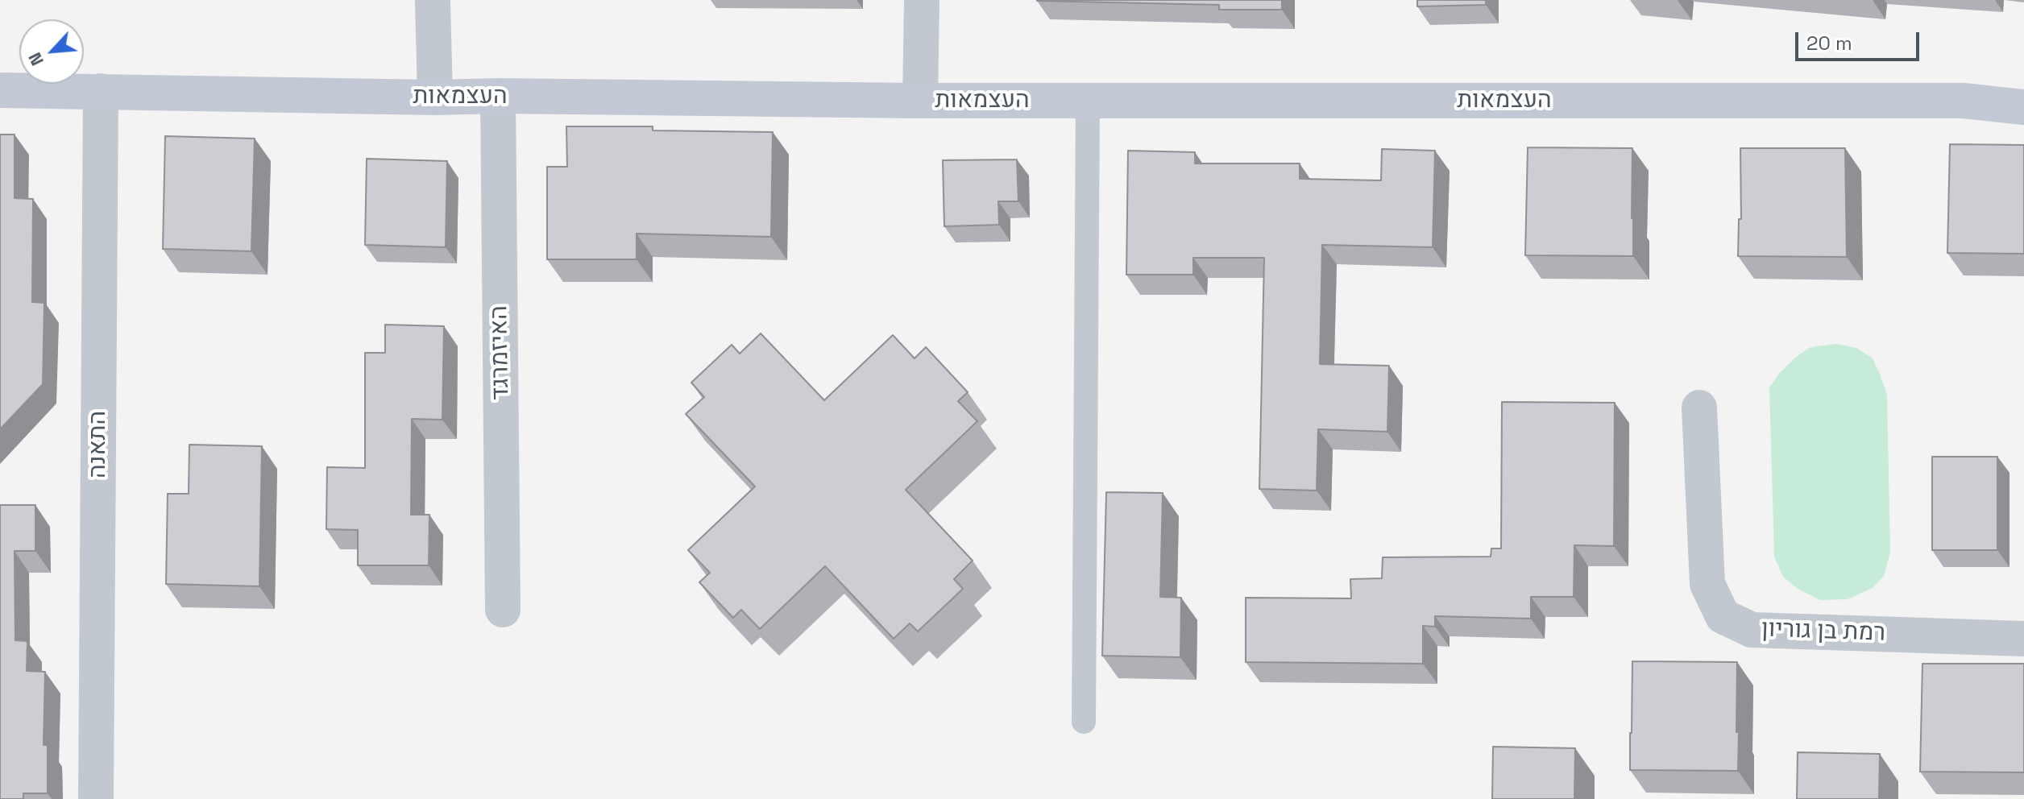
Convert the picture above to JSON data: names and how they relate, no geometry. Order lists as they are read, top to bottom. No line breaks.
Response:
{"streets":{"street":["העצמאות","האיזמרגד","התאנה","רמת בן גוריון"]},"crossings":[["העצמאות","האיזמרגד"],["העצמאות","התאנה"]],"scale_bar":"20 m","north":"bottom left"}
